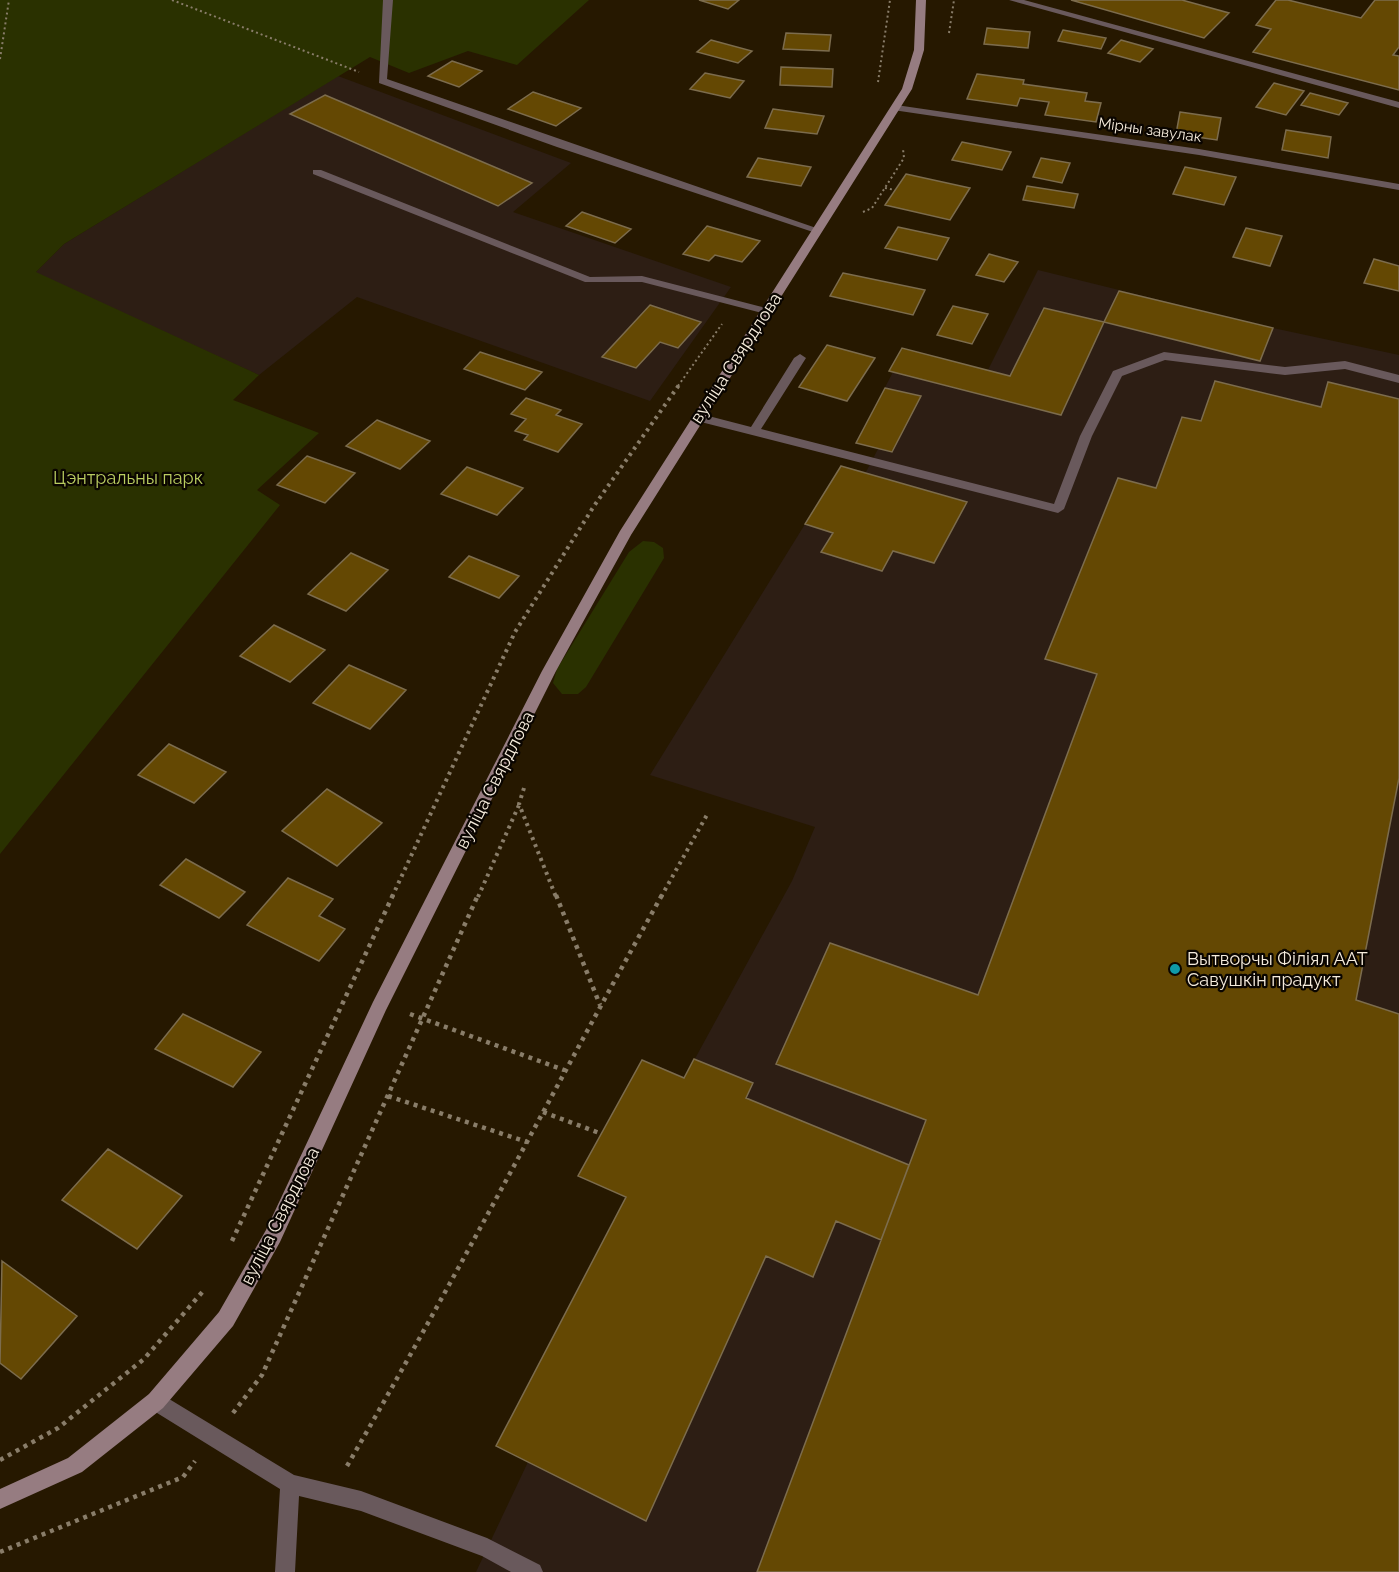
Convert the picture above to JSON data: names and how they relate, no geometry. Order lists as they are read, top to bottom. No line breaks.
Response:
{"streets":{"main road":["вуліца Свярдлова"],"street":["Мірны завулак"]},"crossings":[["Мірны завулак","вуліца Свярдлова"]],"parks":["Цэнтральны парк"],"places":["Вытворчы Філіял ААТ Савушкін прадукт"]}
